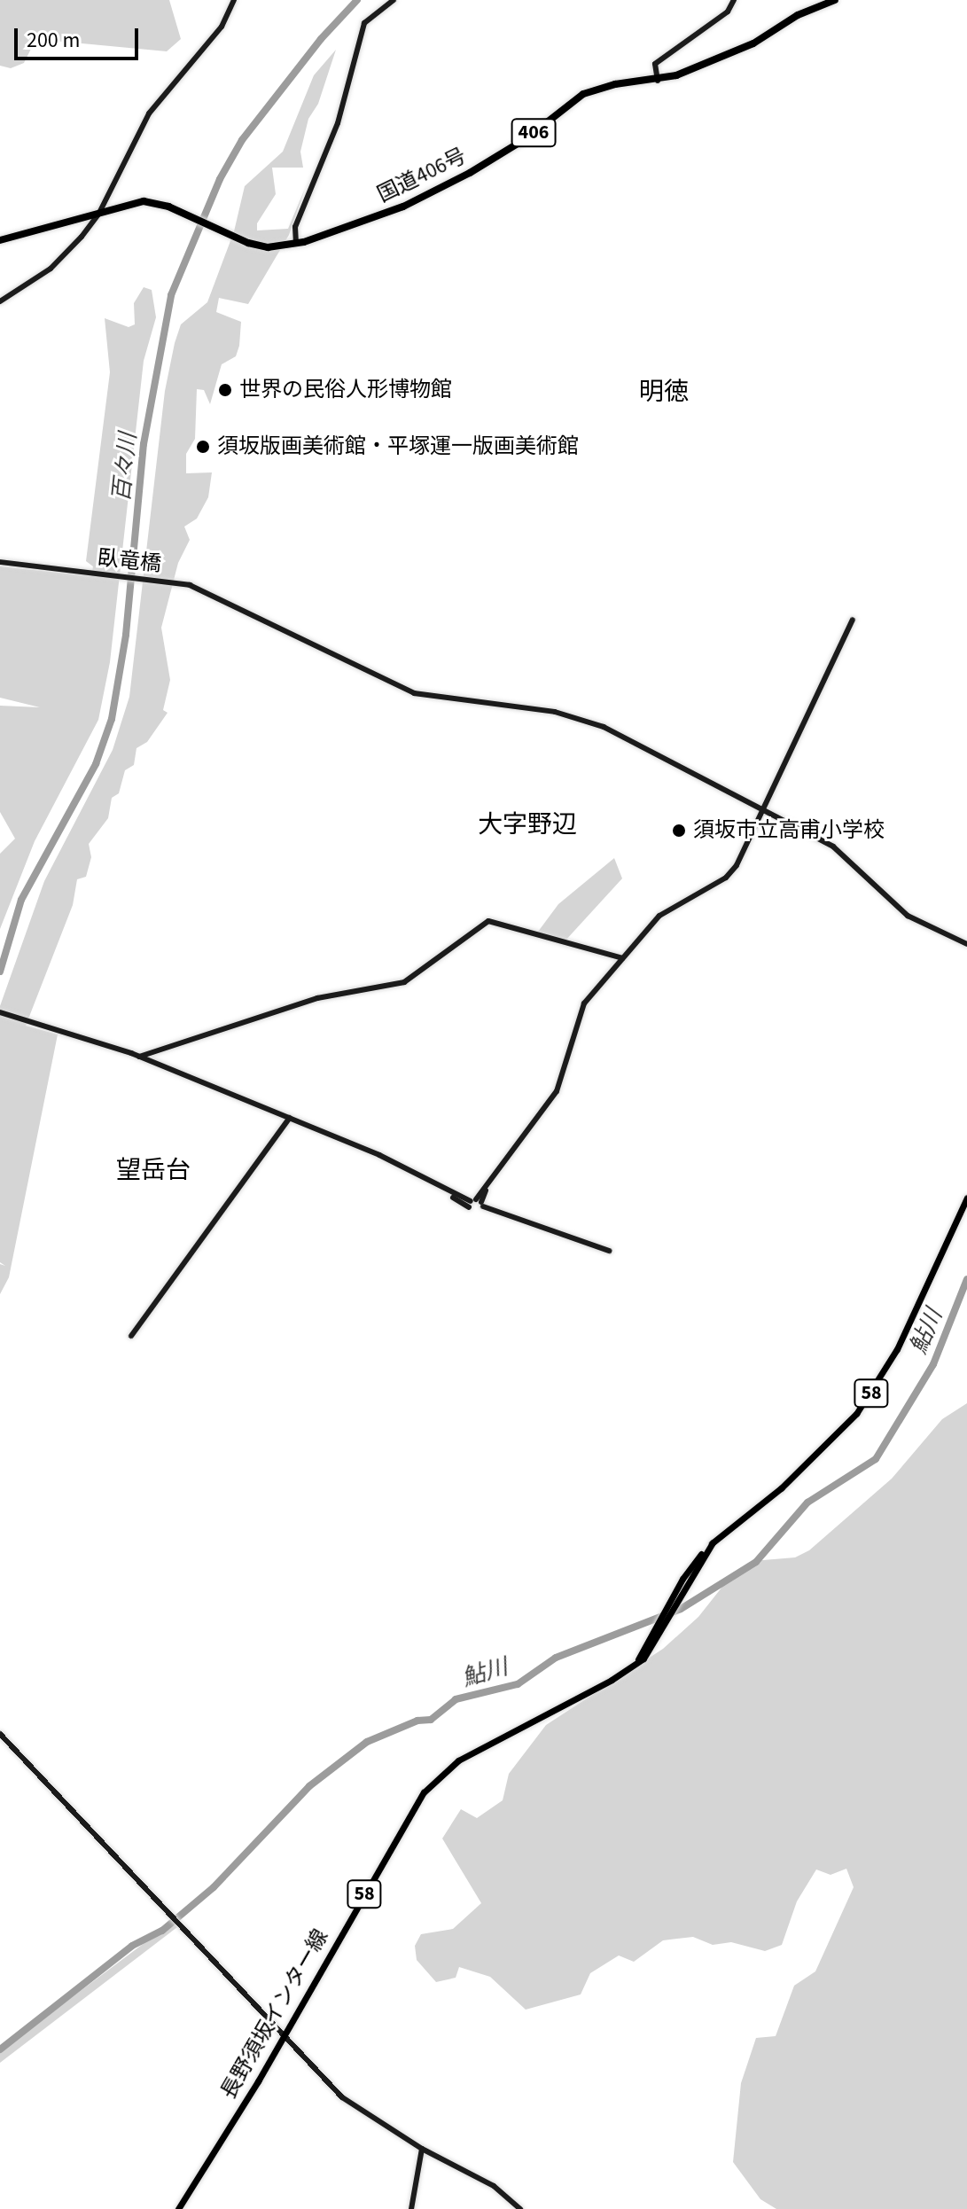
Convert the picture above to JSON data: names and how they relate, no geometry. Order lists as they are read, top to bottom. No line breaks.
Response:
{"streets":{"highway":["406","国道406号"],"main road":["58","長野須坂インター線"],"street":["臥竜橋"]},"districts":["明徳","大字野辺","望岳台"],"water":["百々川","鮎川"],"places":["世界の民俗人形博物館","須坂版画美術館・平塚運一版画美術館","須坂市立高甫小学校"],"scale_bar":"200 m"}
